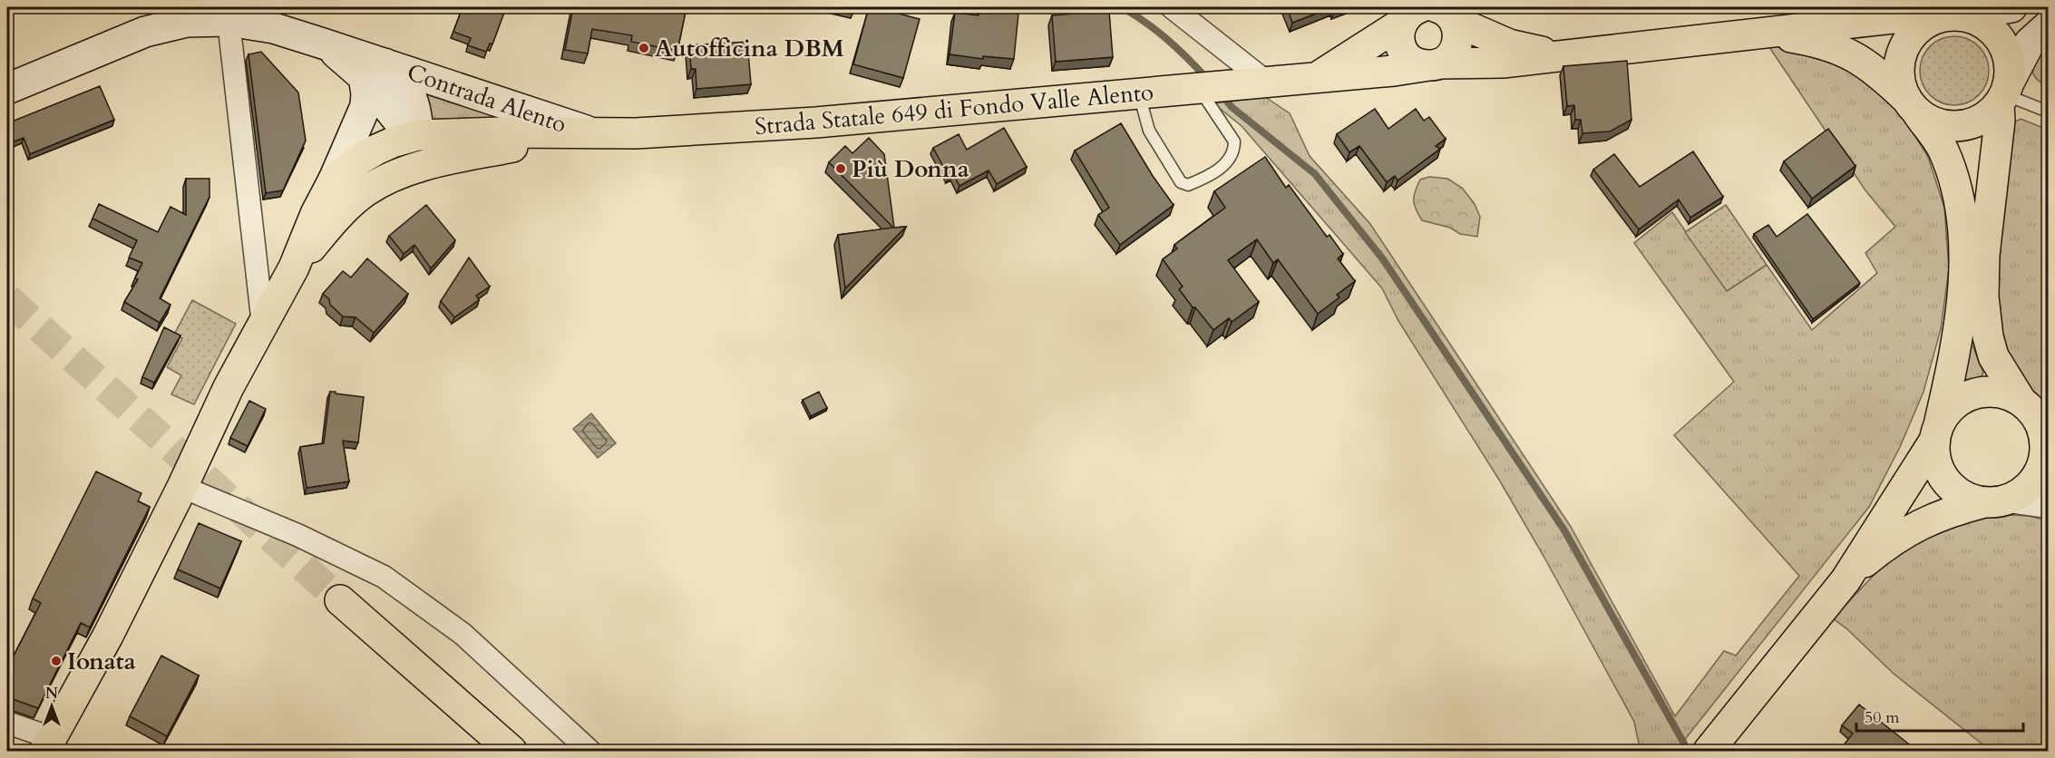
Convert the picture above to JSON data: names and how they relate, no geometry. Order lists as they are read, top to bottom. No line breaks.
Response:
{"streets":{"main road":["Contrada Alento","Strada Statale 649 di Fondo Valle Alento"]},"crossings":[["Contrada Alento","Strada Statale 649 di Fondo Valle Alento"]],"places":["Autofficina DBM","Più Donna","Ionata"],"scale_bar":"50 m","north":"top"}
